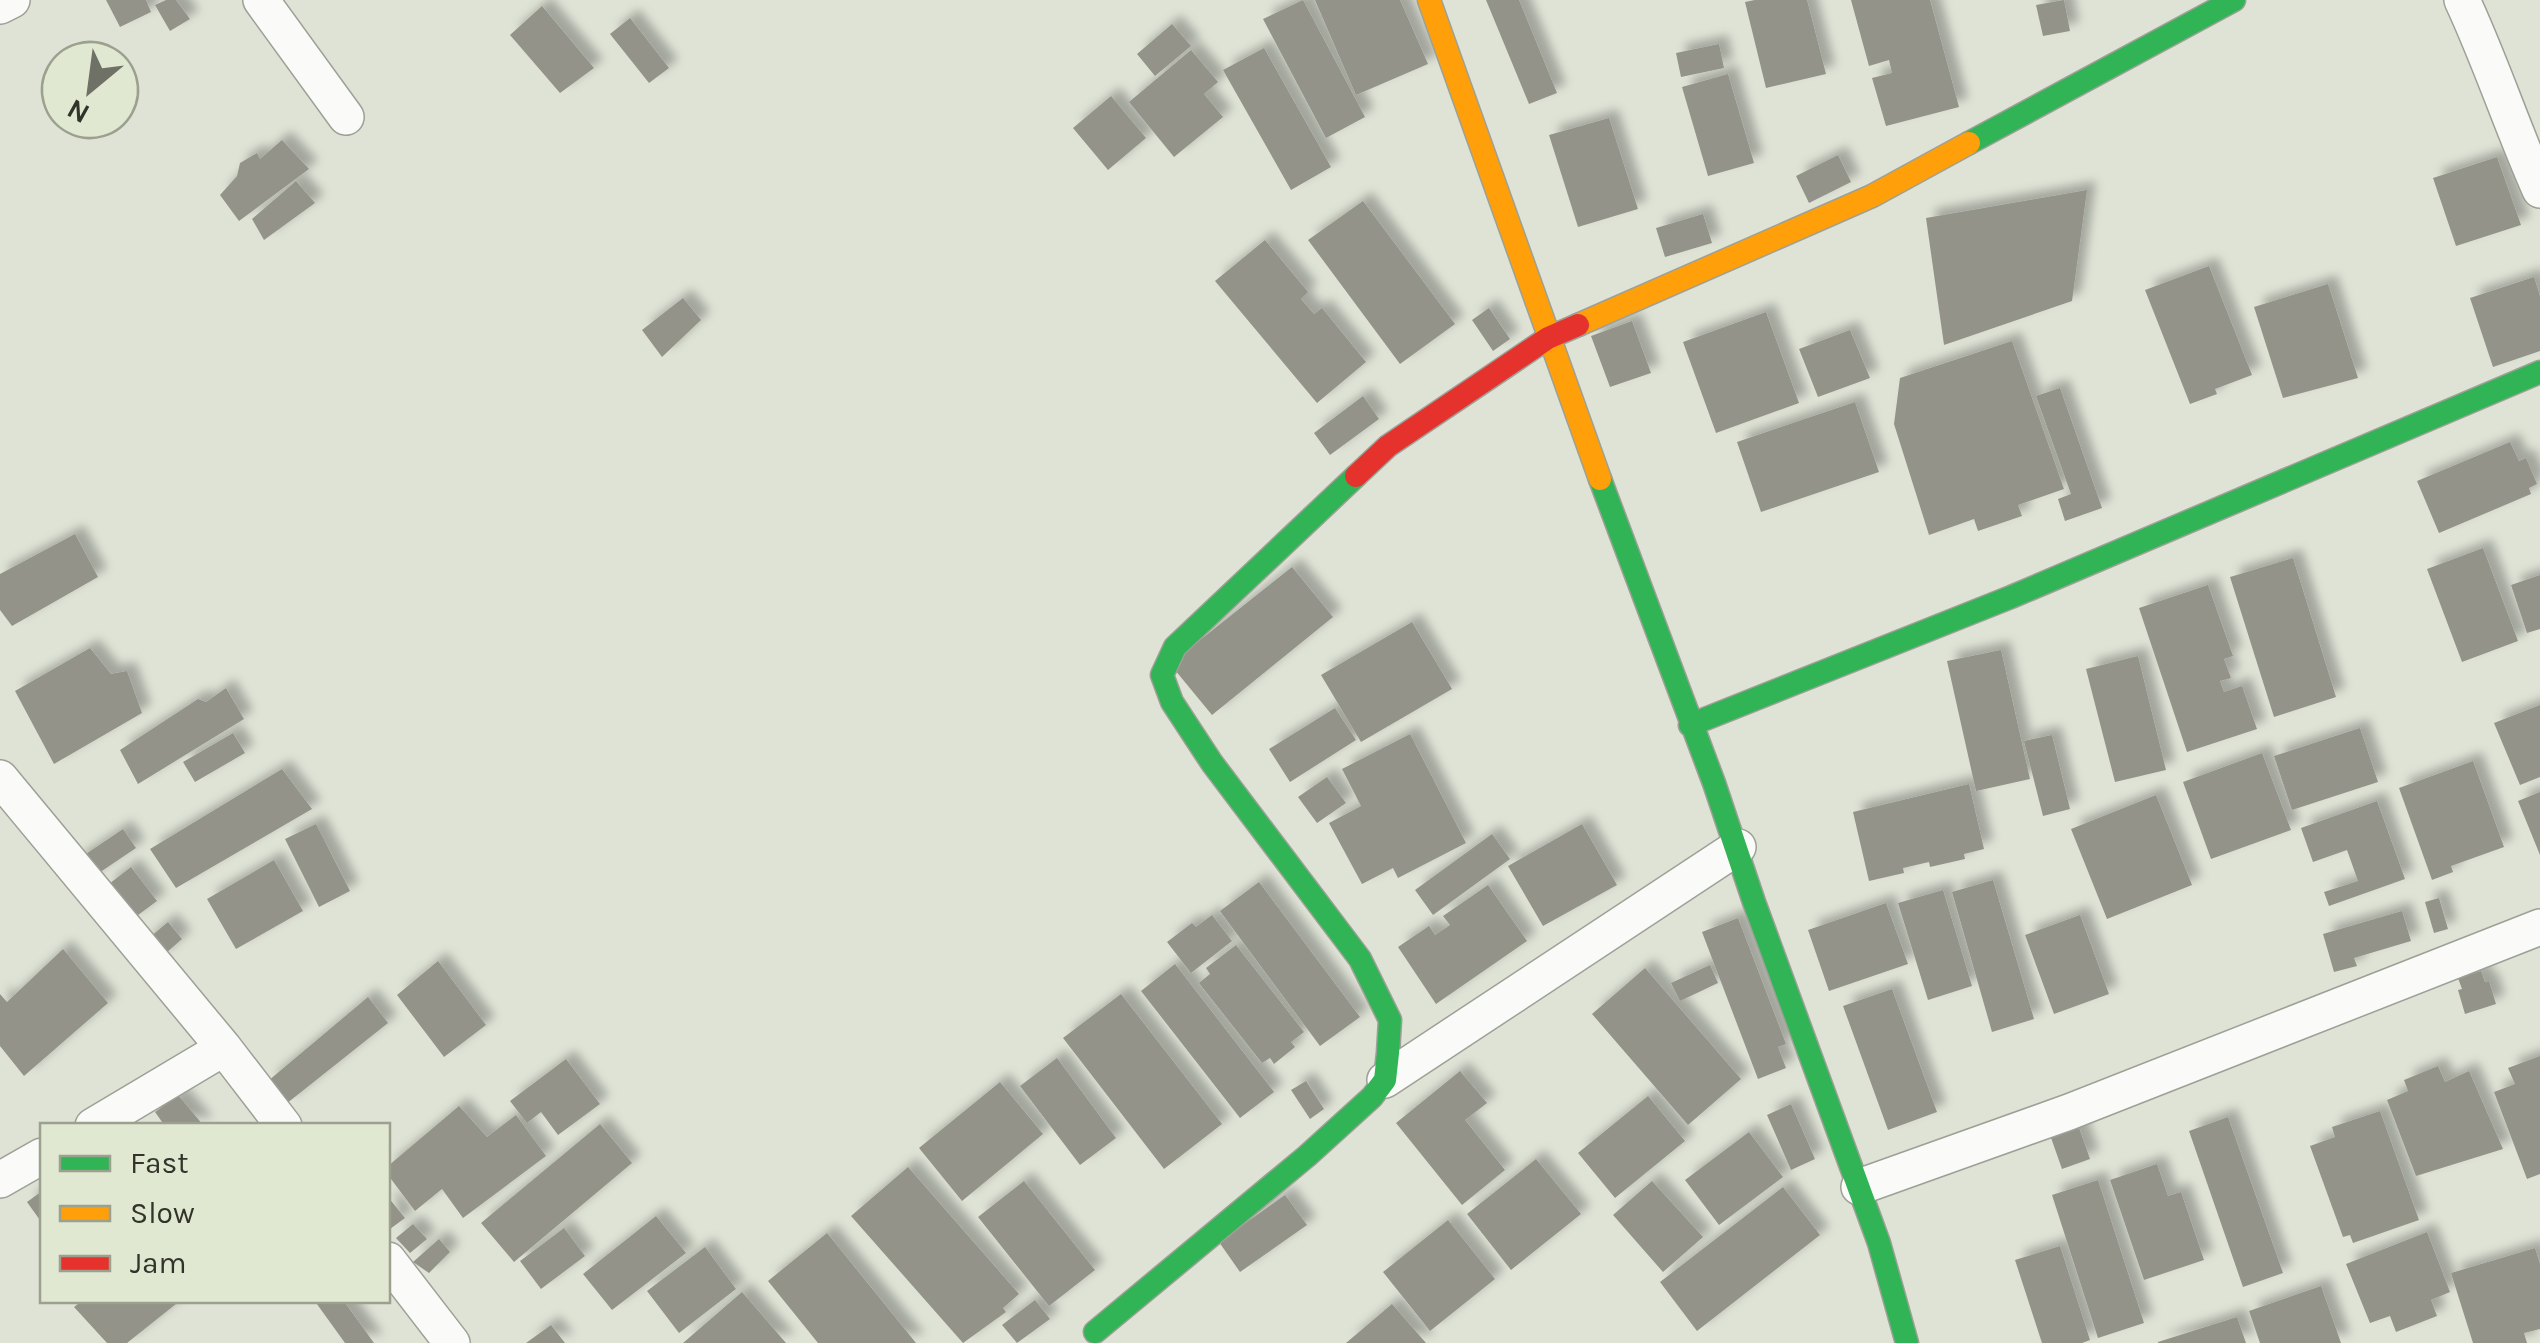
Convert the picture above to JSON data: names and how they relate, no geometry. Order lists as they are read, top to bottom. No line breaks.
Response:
{"legend":["Fast","Slow","Jam"],"north":"bottom left"}
